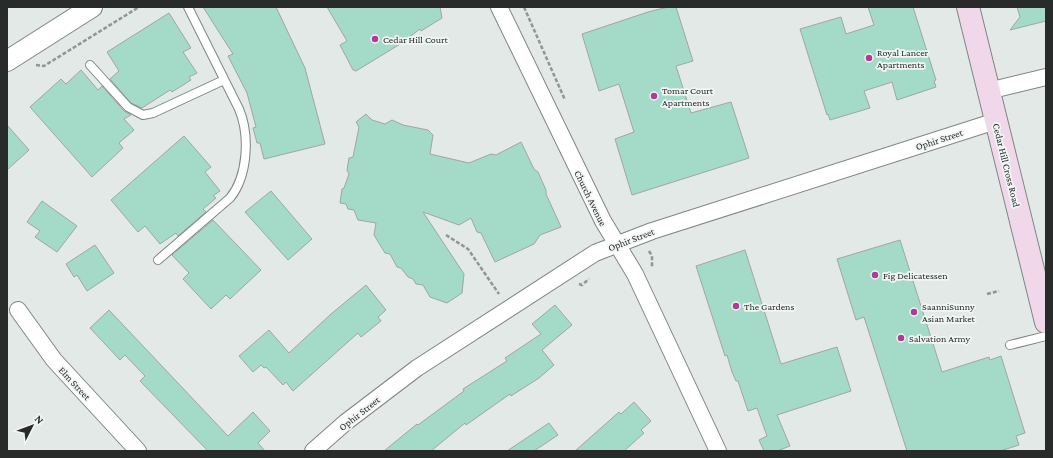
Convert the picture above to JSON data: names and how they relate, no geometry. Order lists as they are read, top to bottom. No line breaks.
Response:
{"streets":{"main road":["Cedar Hill Cross Road"],"street":["Ophir Street","Church Avenue","Elm Street"]},"crossings":[["Ophir Street","Cedar Hill Cross Road"],["Ophir Street","Church Avenue"]],"places":["Cedar Hill Court","Royal Lancer Apartments","Tomar Court Apartments","Fig Delicatessen","The Gardens","SaanniSunny Asian Market","Salvation Army"],"north":"top right"}
